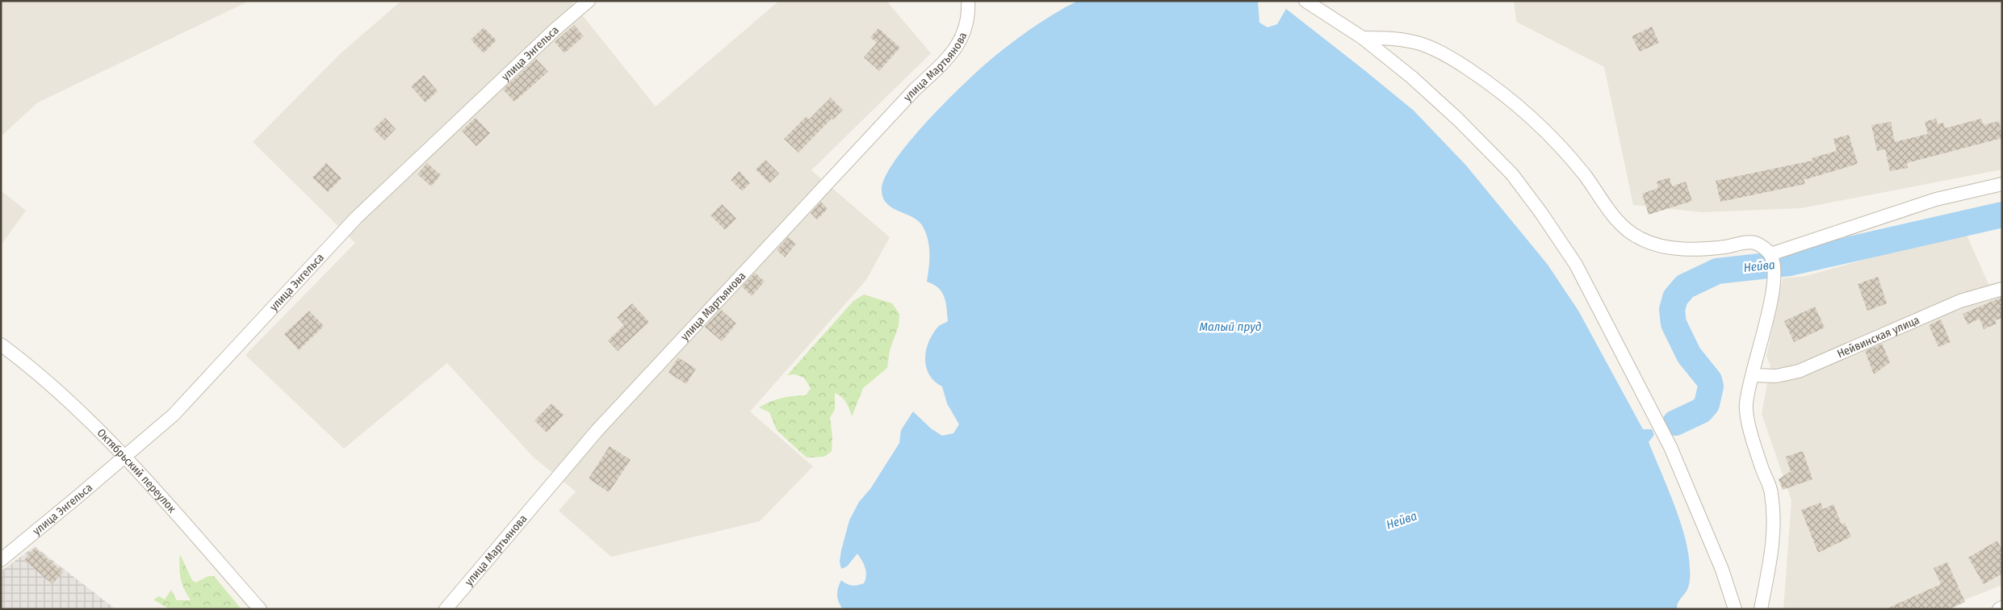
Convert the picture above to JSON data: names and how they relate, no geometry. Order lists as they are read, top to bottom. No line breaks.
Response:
{"streets":{"street":["улица Энгельса","улица Мартьянова","Нейвинская улица","Октябрьский переулок"]},"crossings":[["улица Энгельса","Октябрьский переулок"]],"water":["Нейва","Малый пруд"]}
